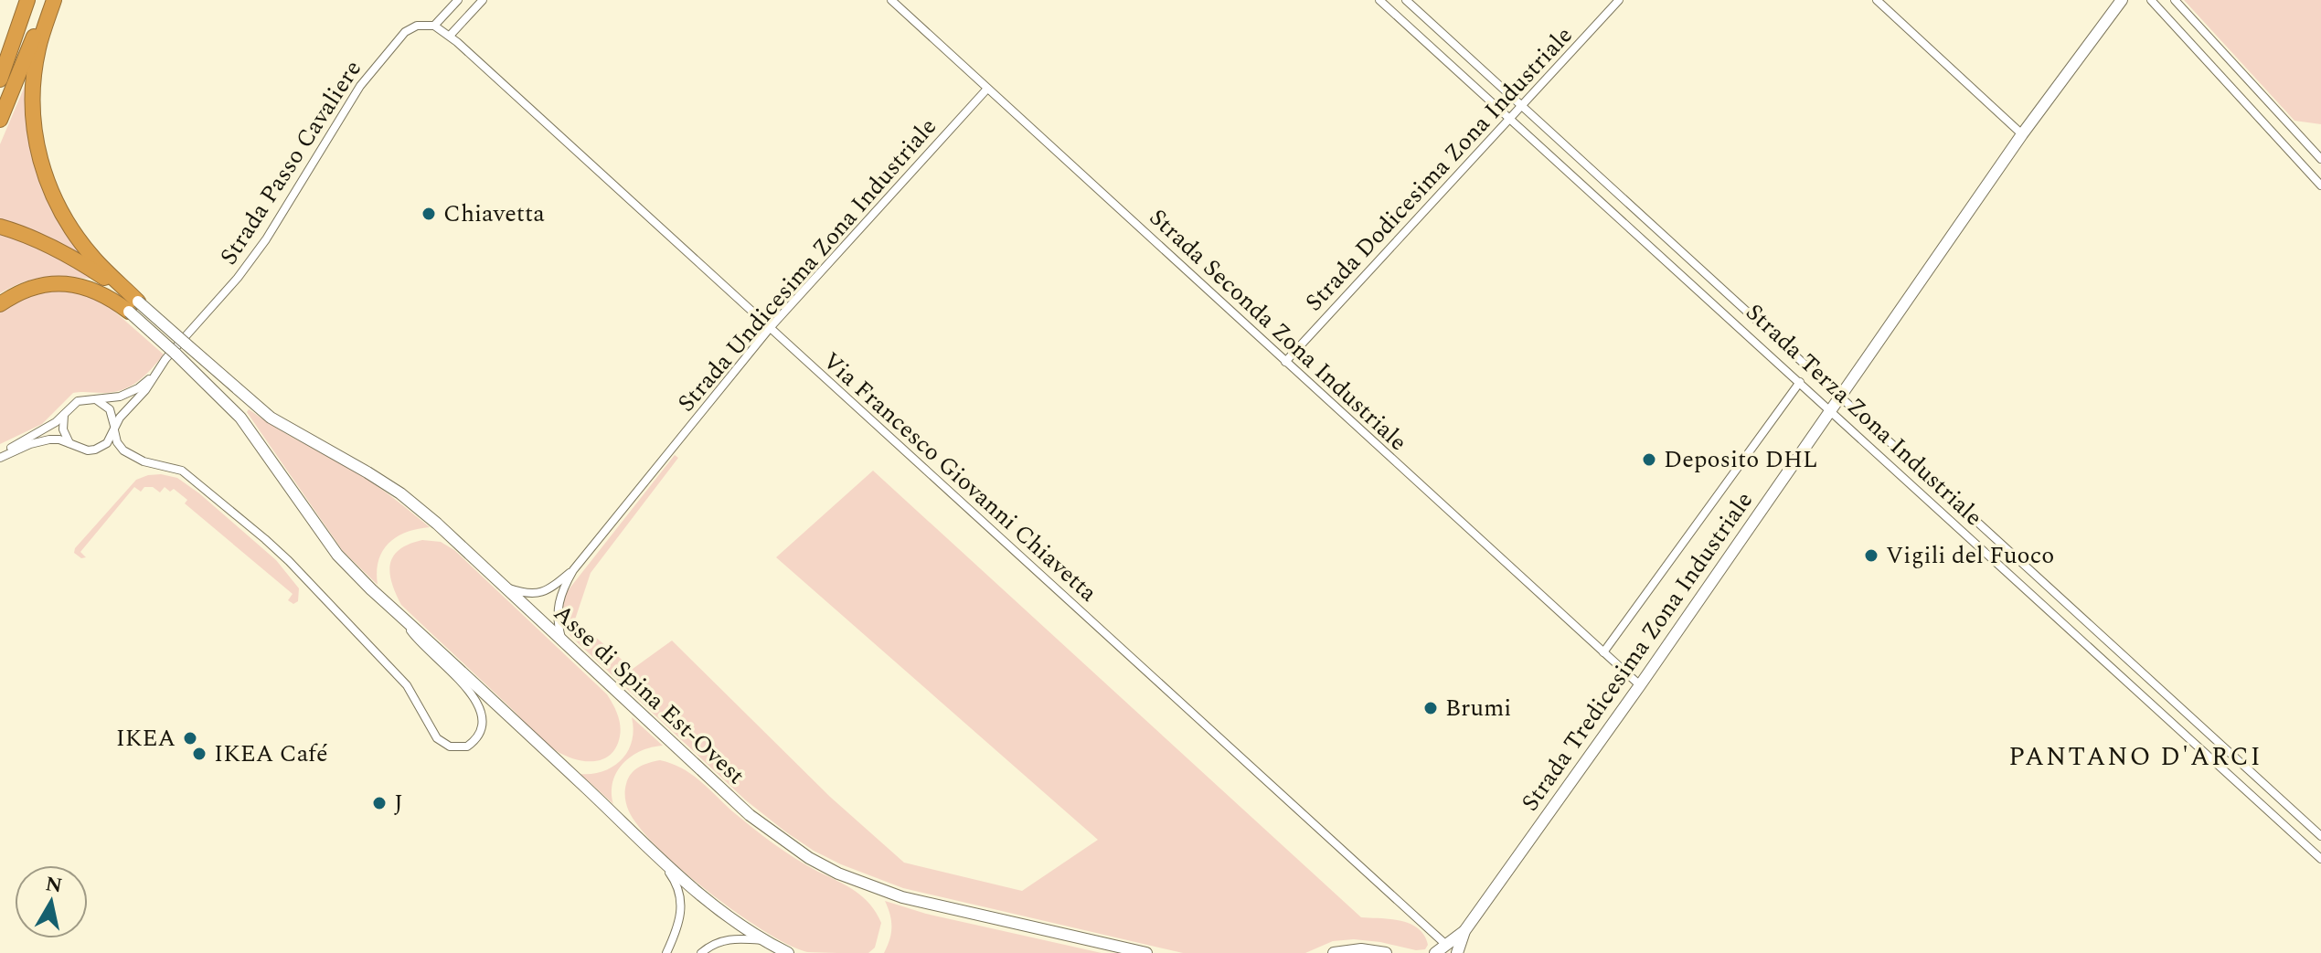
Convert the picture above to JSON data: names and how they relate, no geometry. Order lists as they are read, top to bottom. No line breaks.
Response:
{"streets":{"main road":["Strada Tredicesima Zona Industriale","Asse di Spina Est-Ovest"],"street":["Strada Passo Cavaliere","Strada Dodicesima Zona Industriale","Strada Undicesima Zona Industriale","Strada Seconda Zona Industriale","Strada Terza Zona Industriale","Via Francesco Giovanni Chiavetta"]},"crossings":[["Strada Passo Cavaliere","Via Francesco Giovanni Chiavetta"],["Strada Dodicesima Zona Industriale","Strada Seconda Zona Industriale"],["Strada Dodicesima Zona Industriale","Strada Terza Zona Industriale"],["Strada Undicesima Zona Industriale","Strada Seconda Zona Industriale"],["Strada Undicesima Zona Industriale","Via Francesco Giovanni Chiavetta"],["Strada Seconda Zona Industriale","Strada Tredicesima Zona Industriale"],["Strada Terza Zona Industriale","Strada Tredicesima Zona Industriale"]],"districts":["PANTANO D'ARCI"],"places":["Chiavetta","Deposito DHL","Vigili del Fuoco","Brumi","IKEA","IKEA Café","J"],"north":"top"}
